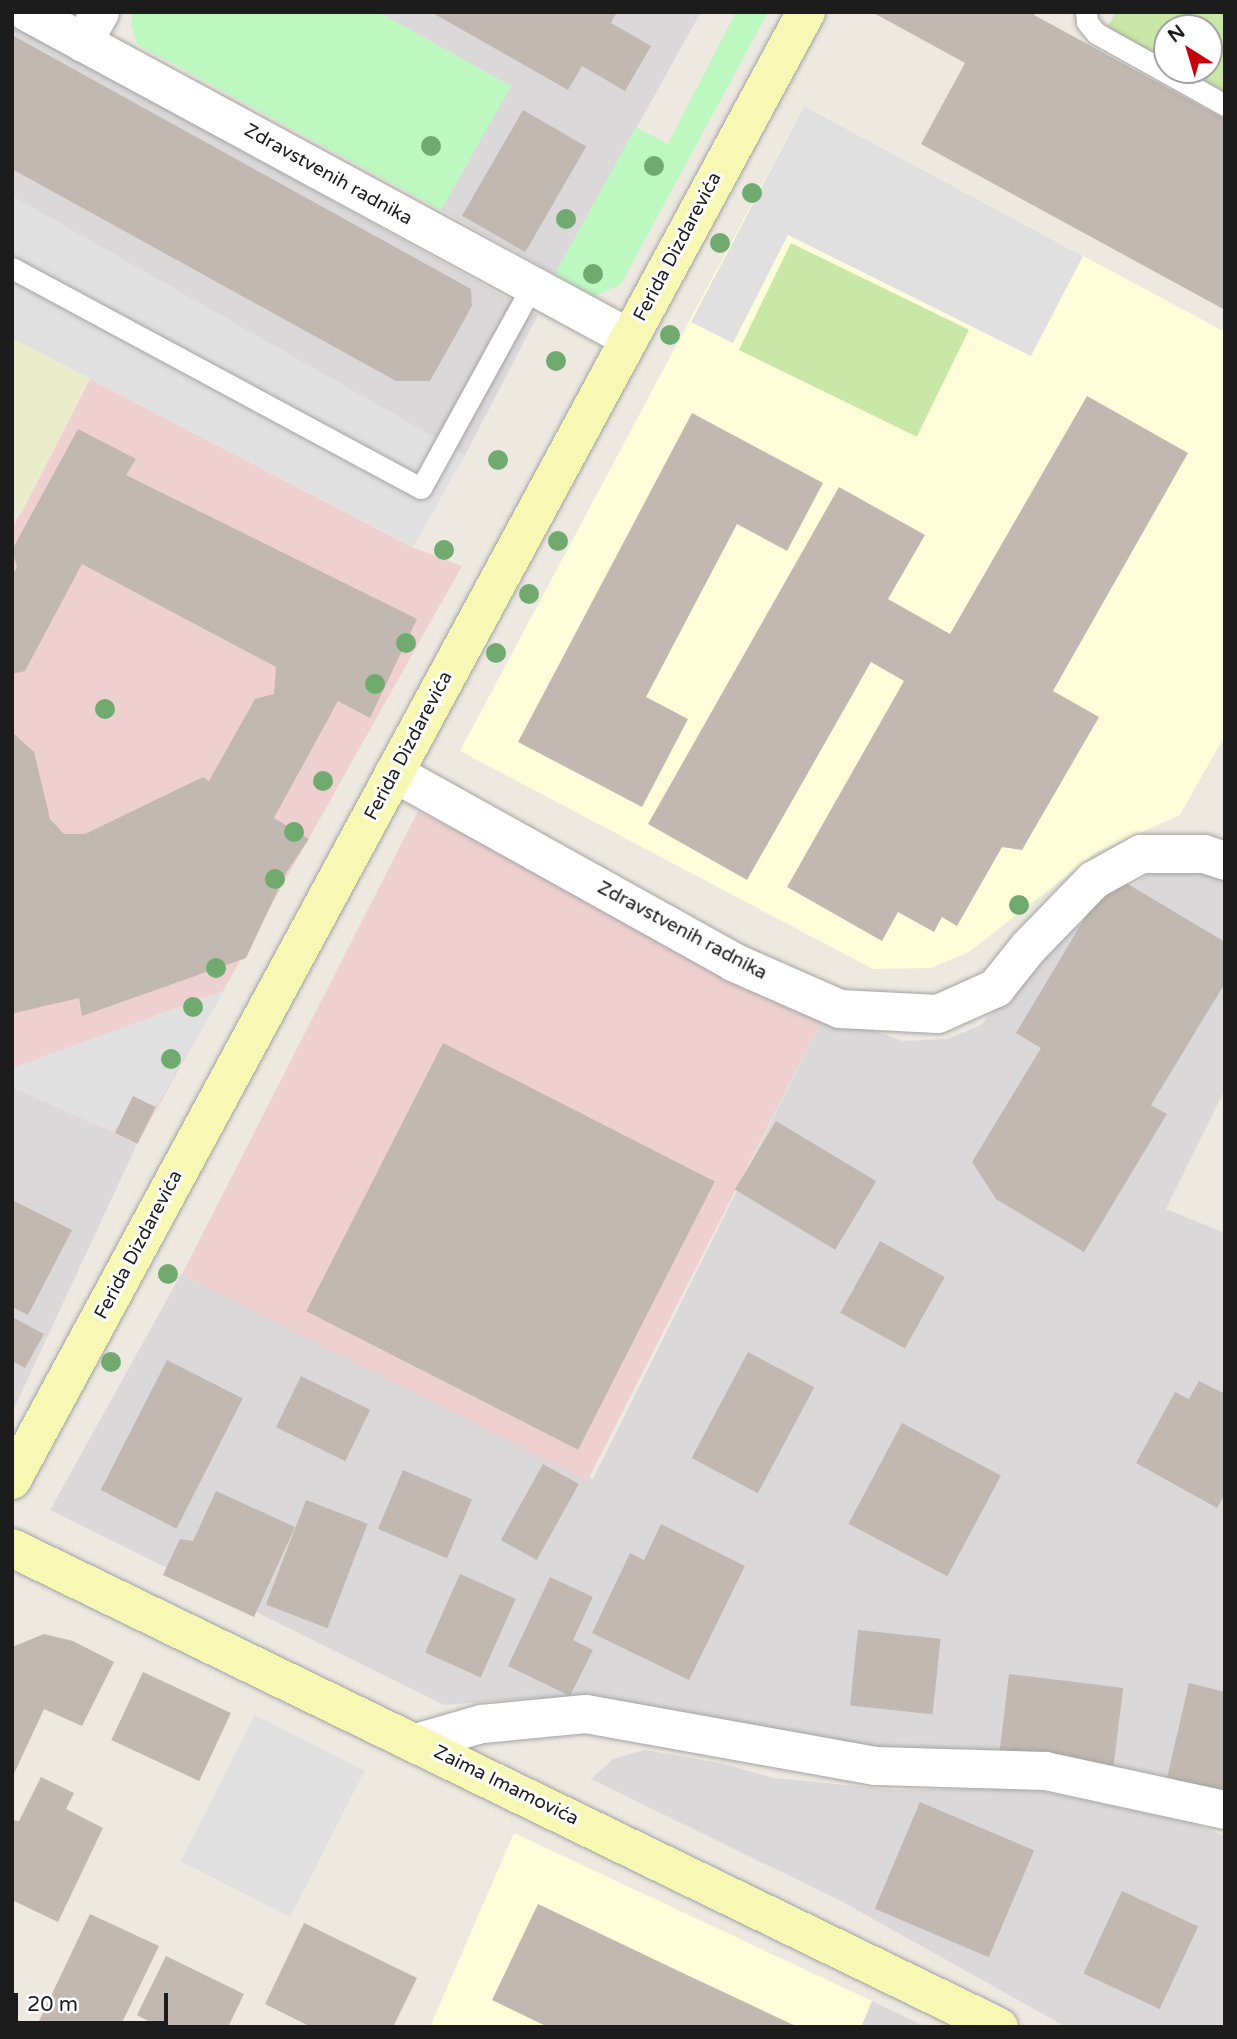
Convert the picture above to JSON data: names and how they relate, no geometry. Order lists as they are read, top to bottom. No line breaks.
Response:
{"streets":{"main road":["Ferida Dizdarevića","Zaima Imamovića"],"street":["Zdravstvenih radnika"]},"crossings":[["Zdravstvenih radnika","Ferida Dizdarevića"]],"scale_bar":"20 m","north":"top left"}
